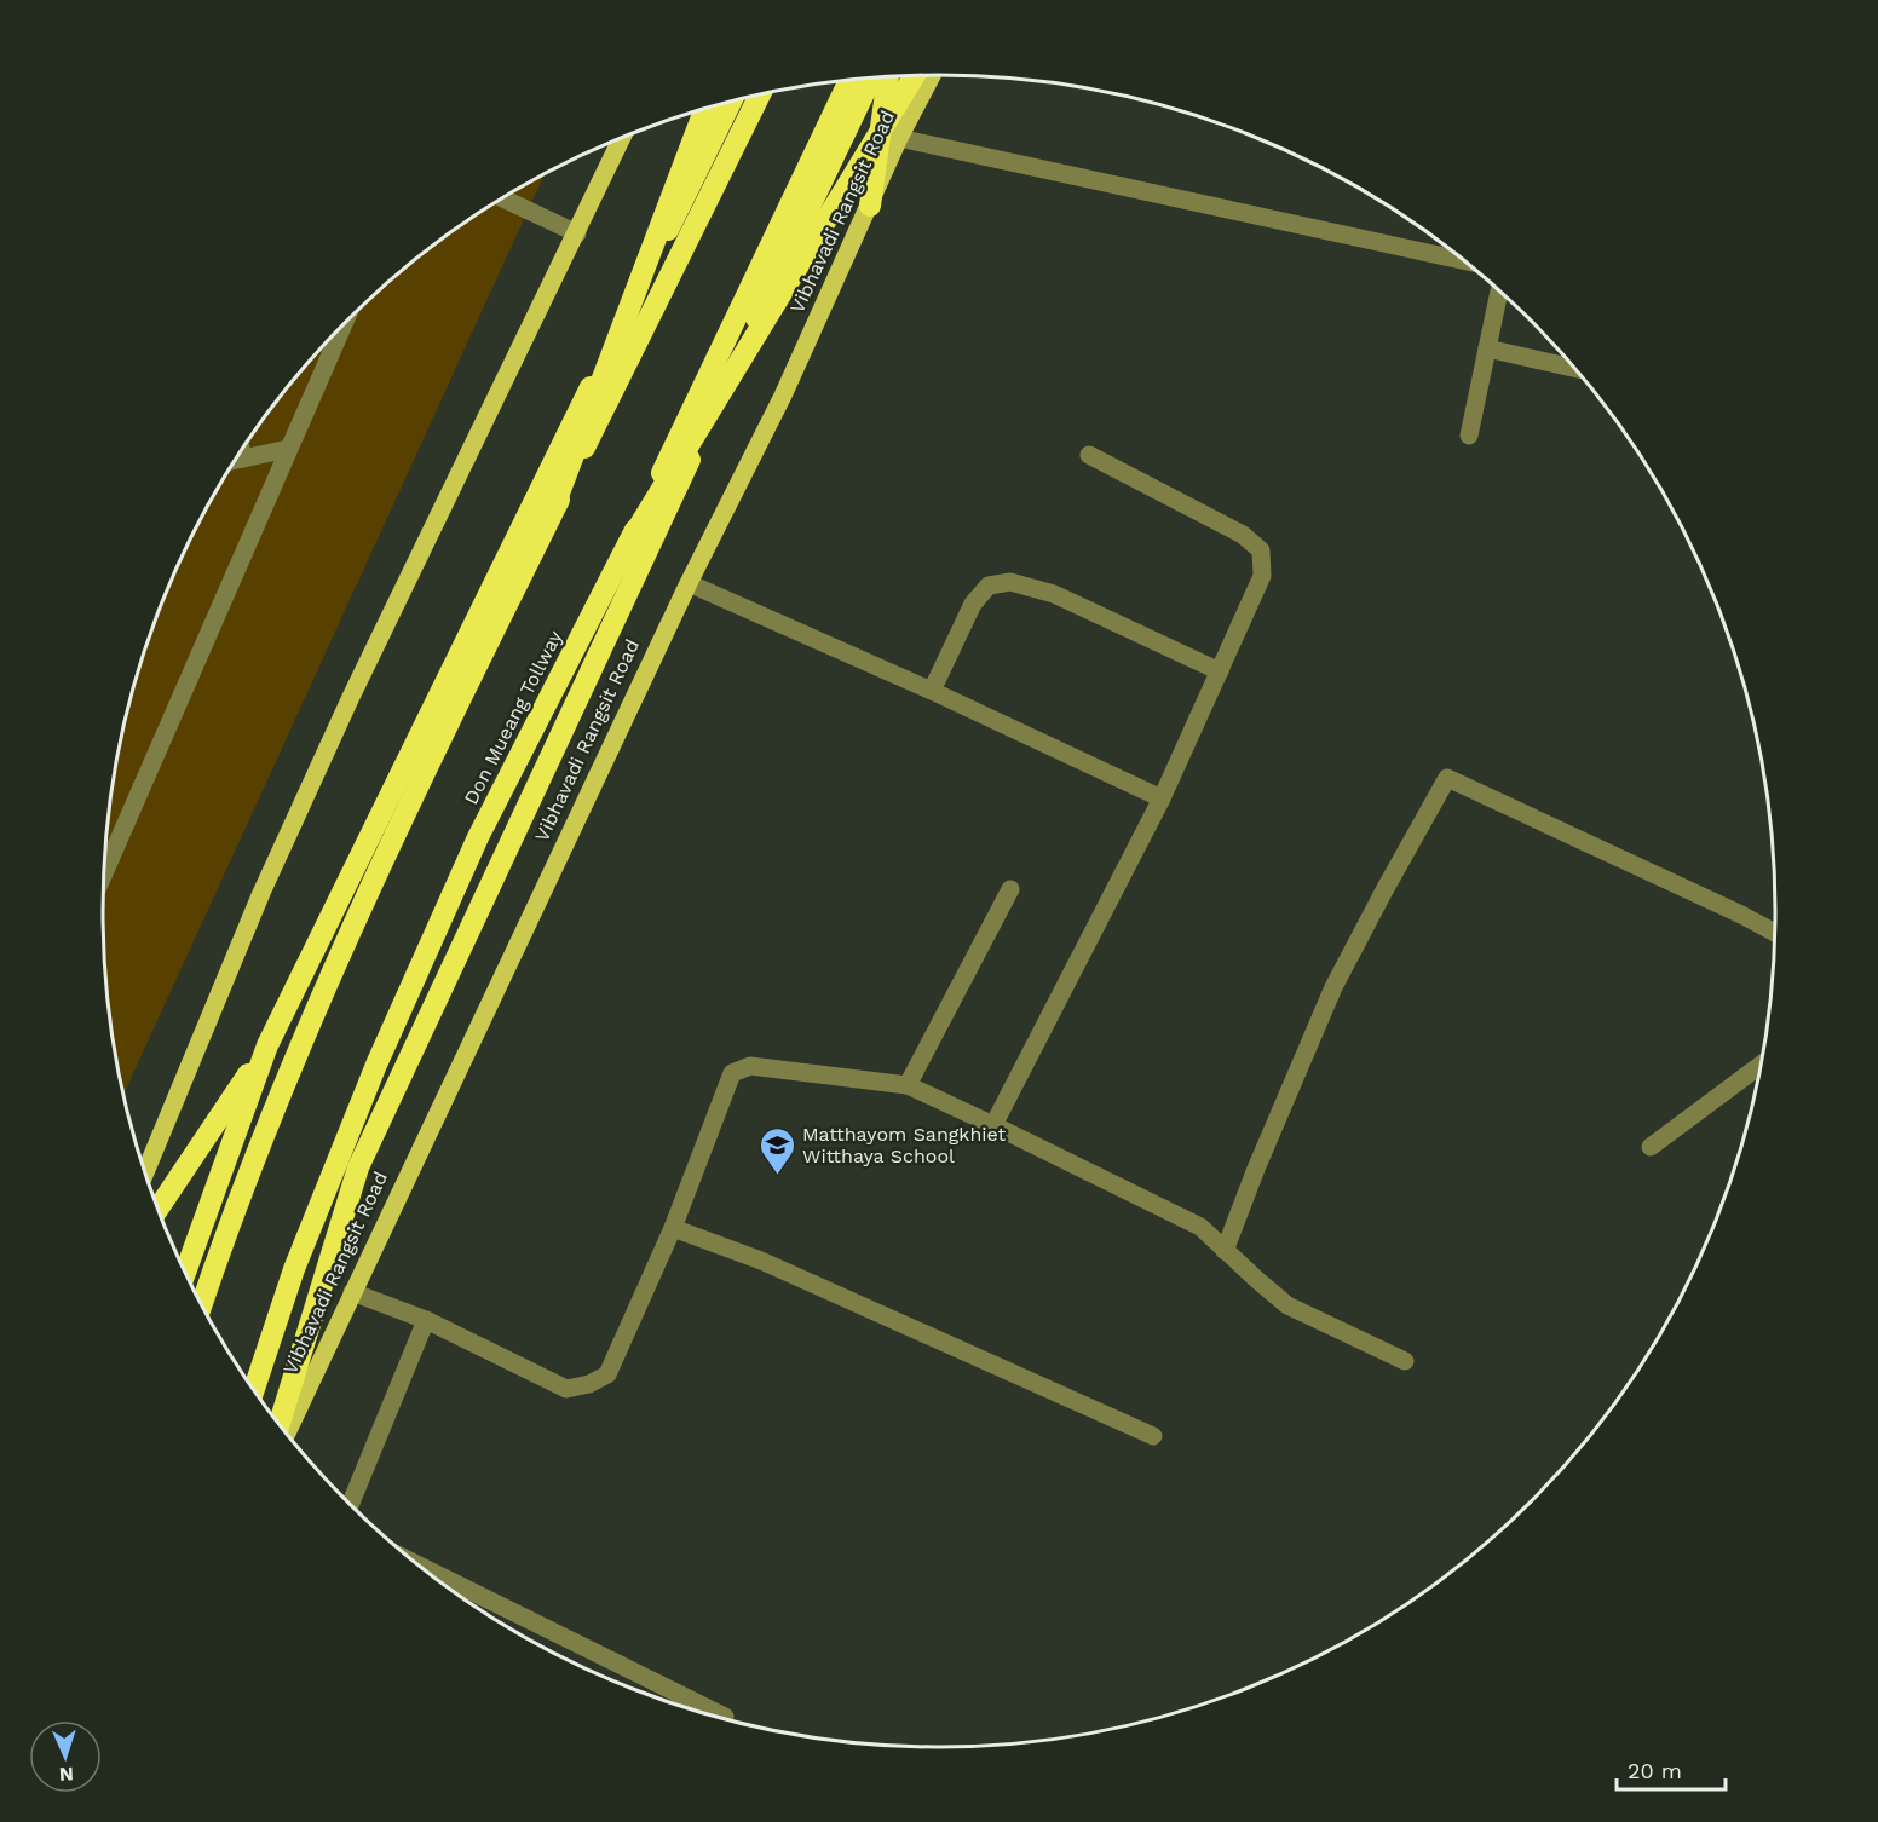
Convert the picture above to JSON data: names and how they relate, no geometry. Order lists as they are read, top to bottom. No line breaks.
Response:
{"streets":{"highway":["Vibhavadi Rangsit Road","Don Mueang Tollway"]},"places":{"school or university":["Matthayom Sangkhiet Witthaya School"]},"scale_bar":"20 m","north":"bottom"}
